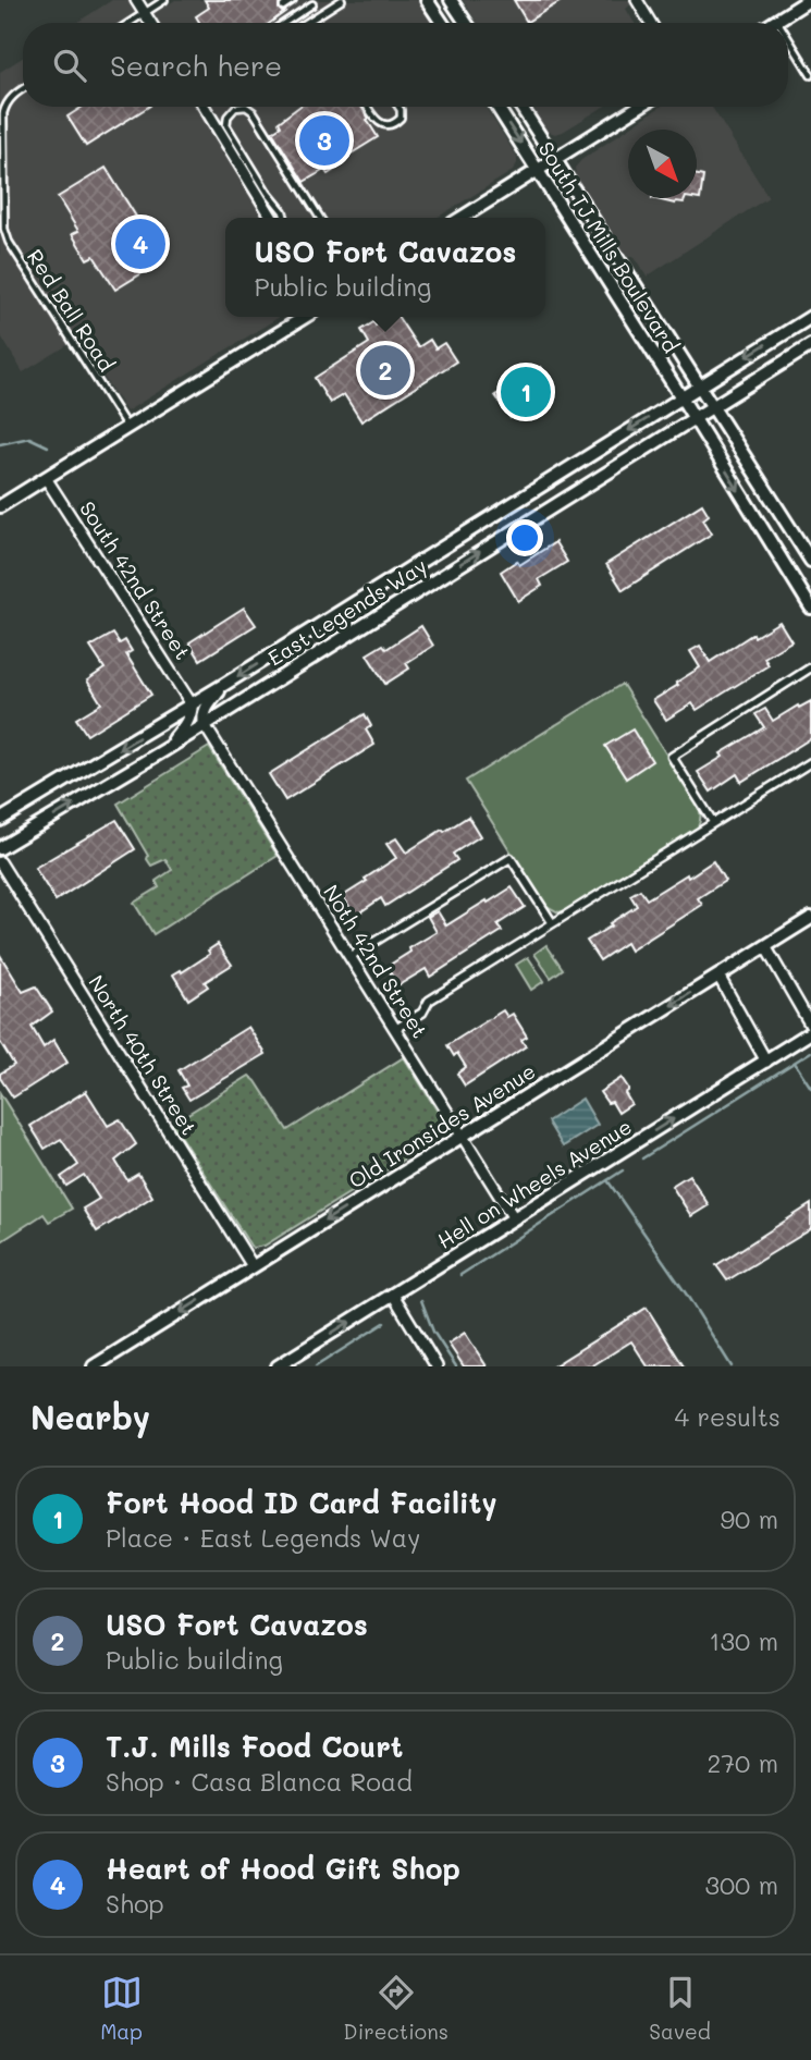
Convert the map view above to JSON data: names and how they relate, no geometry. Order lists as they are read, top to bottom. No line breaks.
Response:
{"streets":{"street":["South TJ Mills Boulevard","South 42nd Street","East Legends Way","Noth 42nd Street","North 40th Street","Old Ironsides Avenue","Hell on Wheels Avenue"],"lane":["Red Ball Road"]},"crossings":[["South TJ Mills Boulevard","East Legends Way"],["South 42nd Street","East Legends Way"],["East Legends Way","Noth 42nd Street"],["Noth 42nd Street","Old Ironsides Avenue"],["Noth 42nd Street","Hell on Wheels Avenue"],["North 40th Street","Old Ironsides Avenue"]],"one_way":["Old Ironsides Avenue","Hell on Wheels Avenue"],"north":"bottom right","page":{"search":"Search here","pins":["3","4","2","1"],"popup":["USO Fort Cavazos","Public building"],"heading":["Nearby","4 results"],"list":[{"mark":"1","name":"Fort Hood ID Card Facility","note":"Place · East Legends Way","value":"90 m"},{"mark":"2","name":"USO Fort Cavazos","note":"Public building","value":"130 m"},{"mark":"3","name":"T.J. Mills Food Court","note":"Shop · Casa Blanca Road","value":"270 m"},{"mark":"4","name":"Heart of Hood Gift Shop","note":"Shop","value":"300 m"}],"nav":["Map","Directions","Saved"]}}
